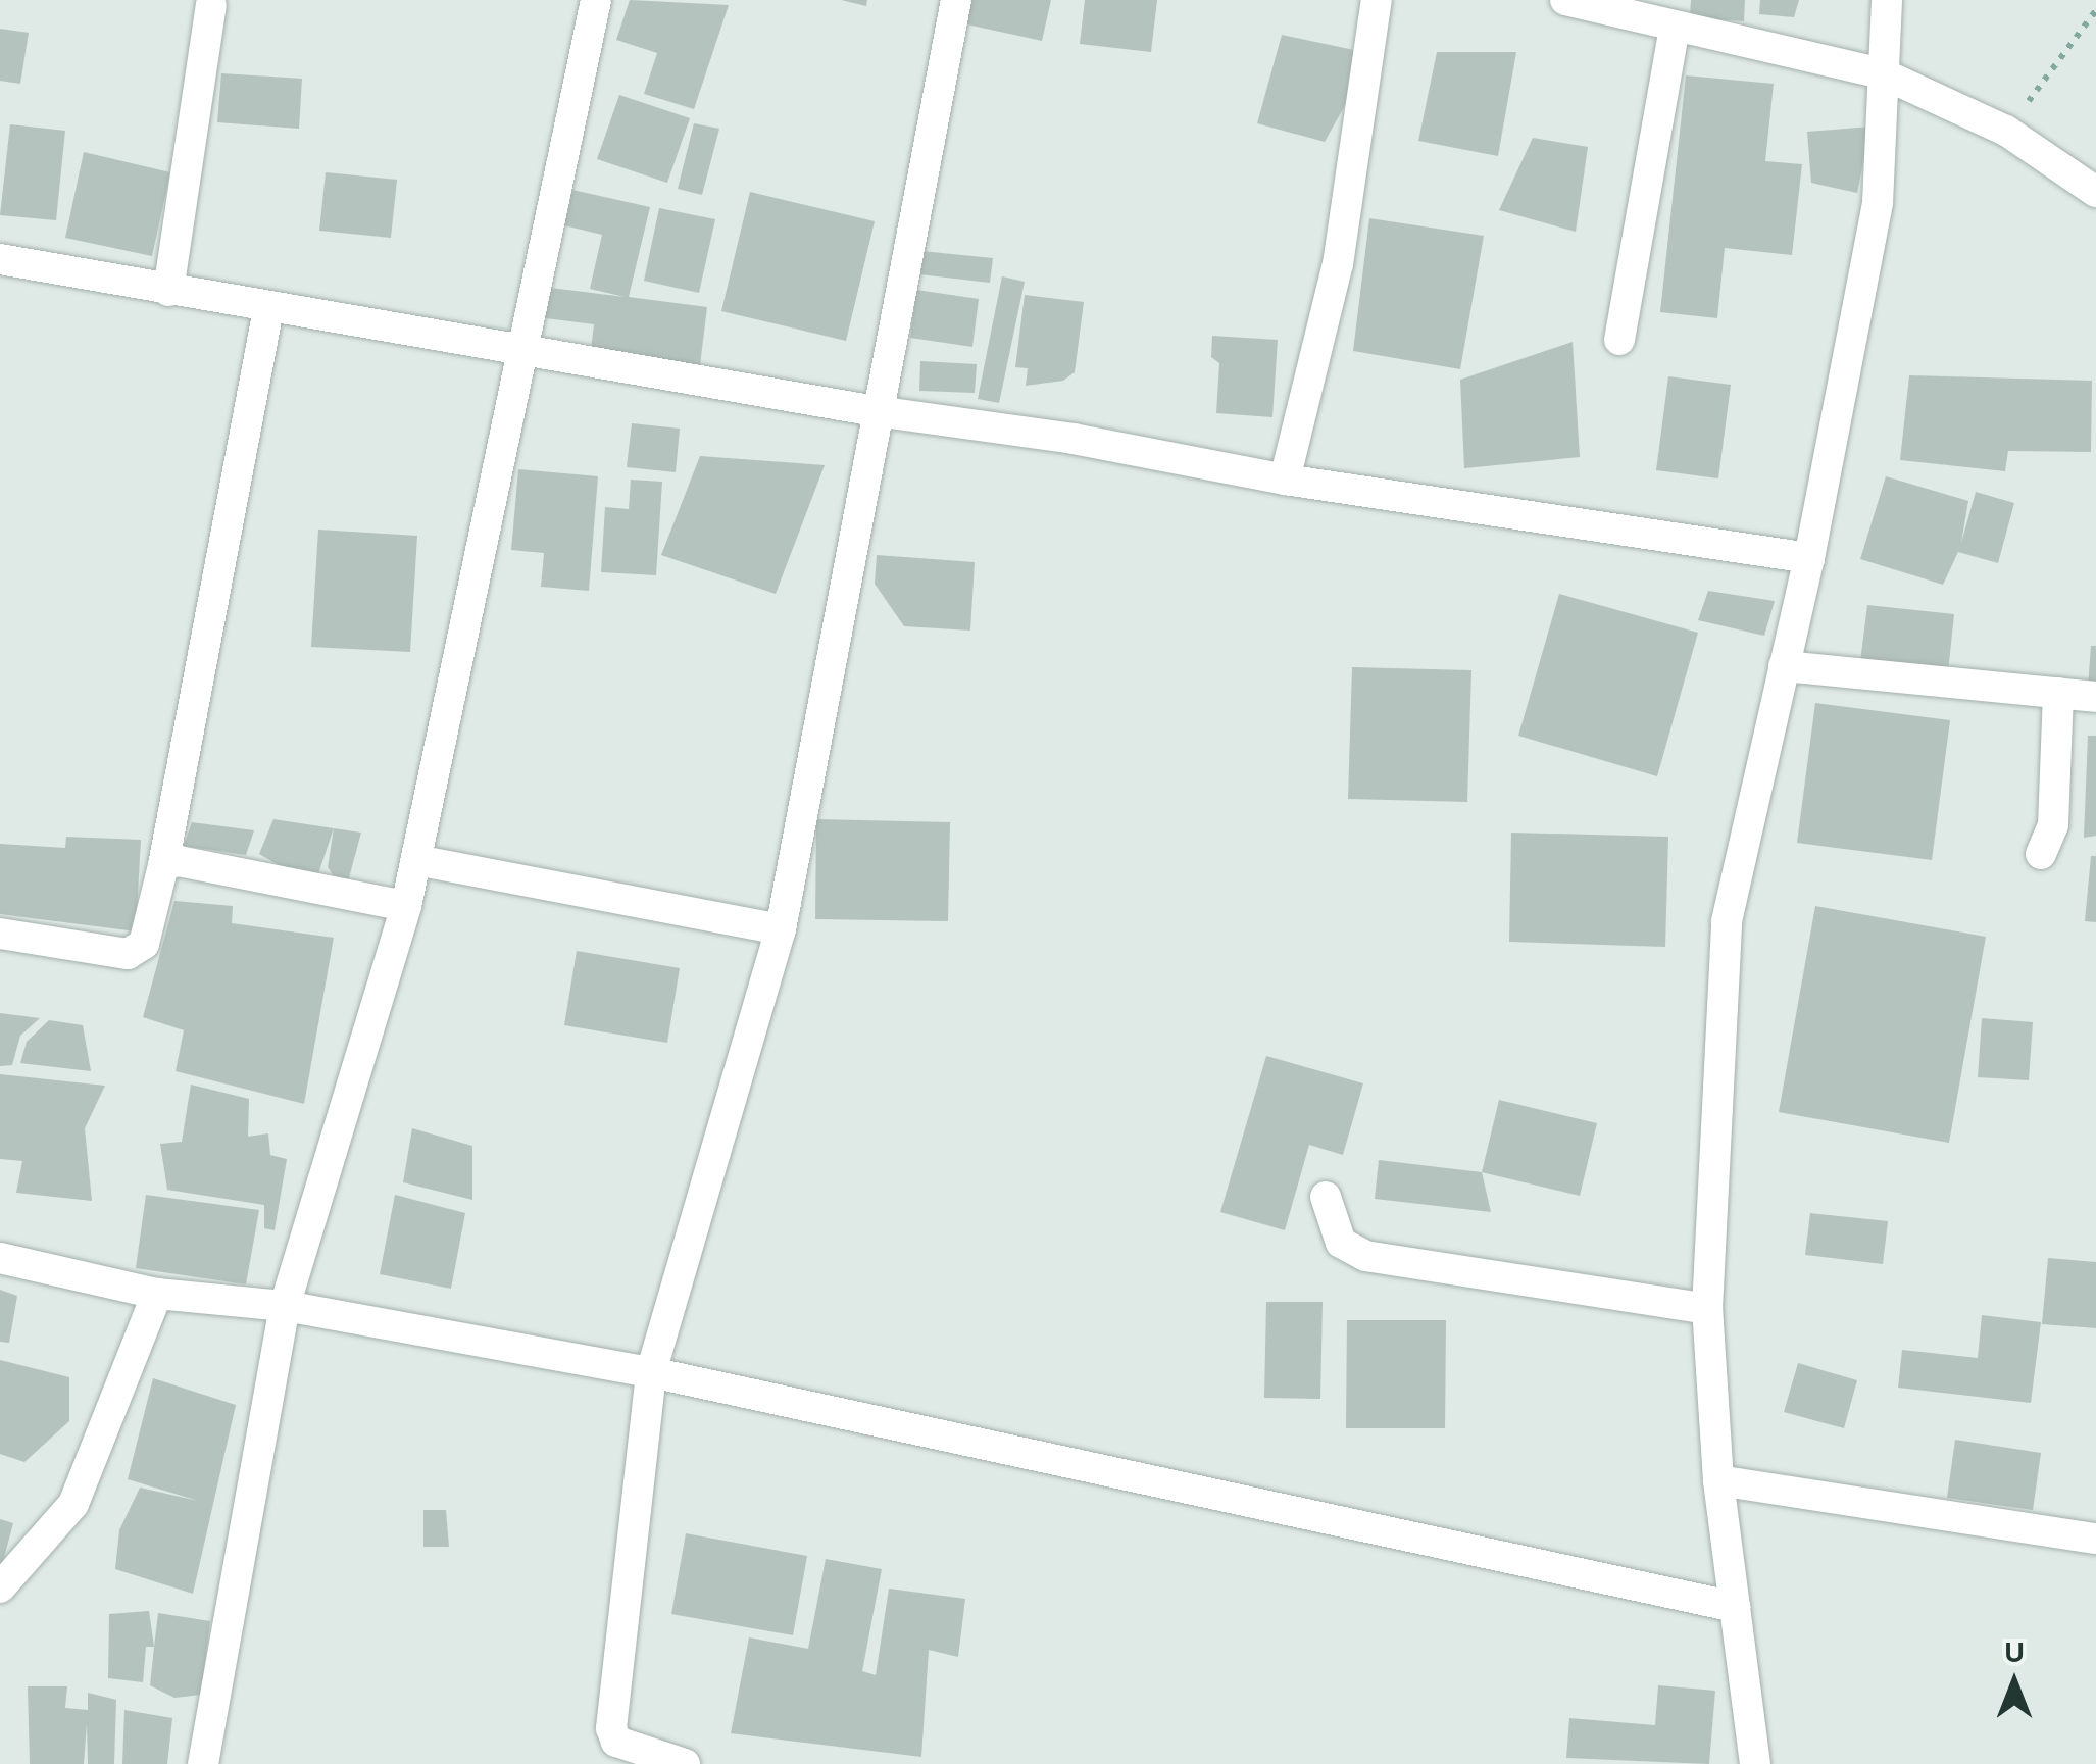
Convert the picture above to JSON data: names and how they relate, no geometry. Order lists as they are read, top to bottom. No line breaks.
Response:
{"north":"top"}
